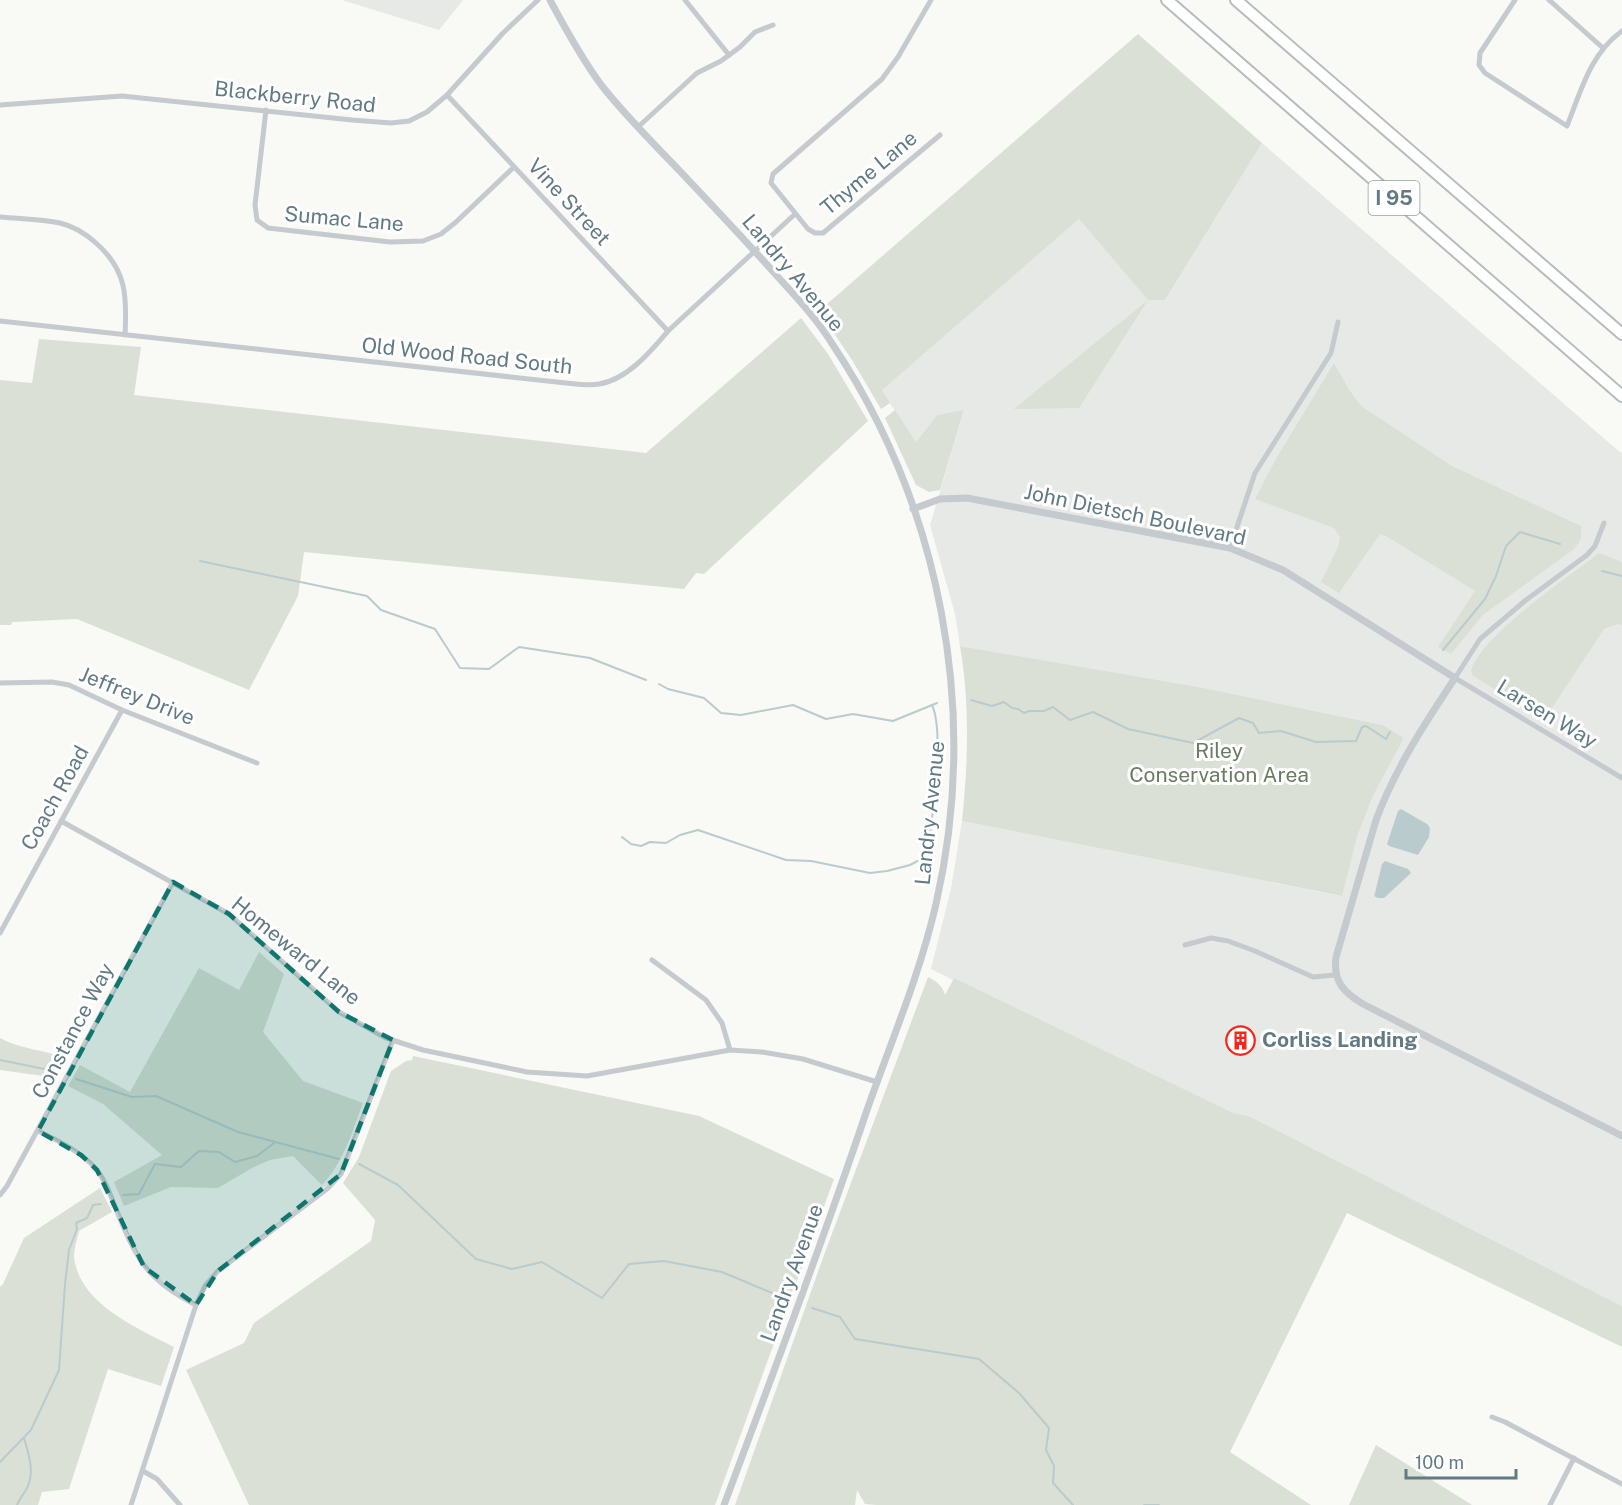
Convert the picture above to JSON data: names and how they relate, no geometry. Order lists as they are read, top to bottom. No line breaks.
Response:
{"streets":{"highway":["I 95"],"street":["Blackberry Road","Thyme Lane","Vine Street","Sumac Lane","Landry Avenue","Old Wood Road South","John Dietsch Boulevard","Jeffrey Drive","Larsen Way","Coach Road","Homeward Lane","Constance Way"]},"crossings":[["Blackberry Road","Vine Street"],["Blackberry Road","Sumac Lane"],["Thyme Lane","Old Wood Road South"],["Vine Street","Sumac Lane"],["Vine Street","Old Wood Road South"],["Landry Avenue","Old Wood Road South"],["Landry Avenue","John Dietsch Boulevard"],["Landry Avenue","Homeward Lane"],["John Dietsch Boulevard","Larsen Way"],["Jeffrey Drive","Coach Road"],["Coach Road","Homeward Lane"],["Homeward Lane","Constance Way"]],"parks":["Riley Conservation Area"],"places":{"building":["Corliss Landing"]},"scale_bar":"100 m"}
